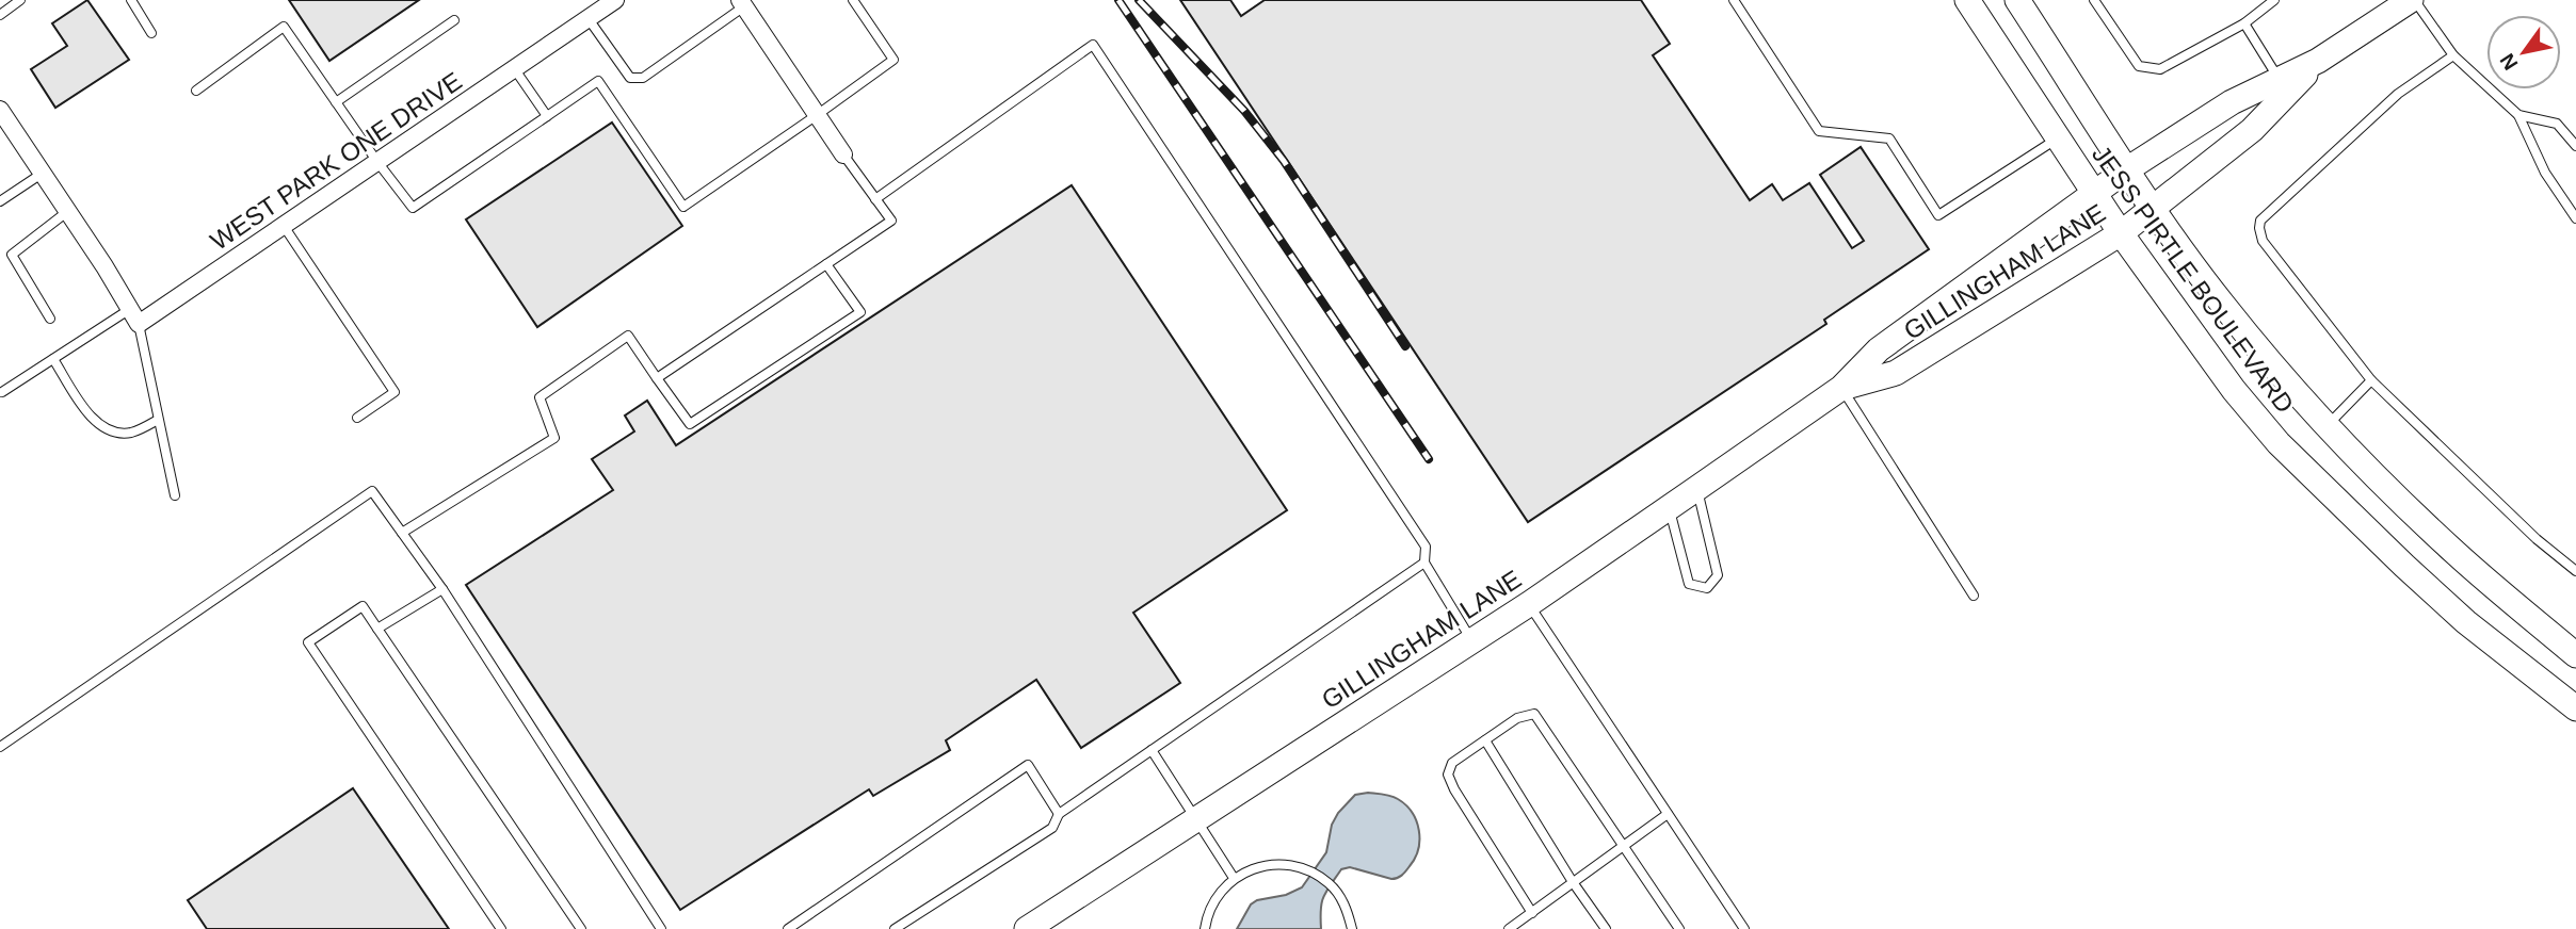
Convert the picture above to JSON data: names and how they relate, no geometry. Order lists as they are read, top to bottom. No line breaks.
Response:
{"streets":{"street":["WEST PARK ONE DRIVE","GILLINGHAM LANE","JESS PIRTLE BOULEVARD"]},"crossings":[["GILLINGHAM LANE","JESS PIRTLE BOULEVARD"]],"north":"bottom left"}
